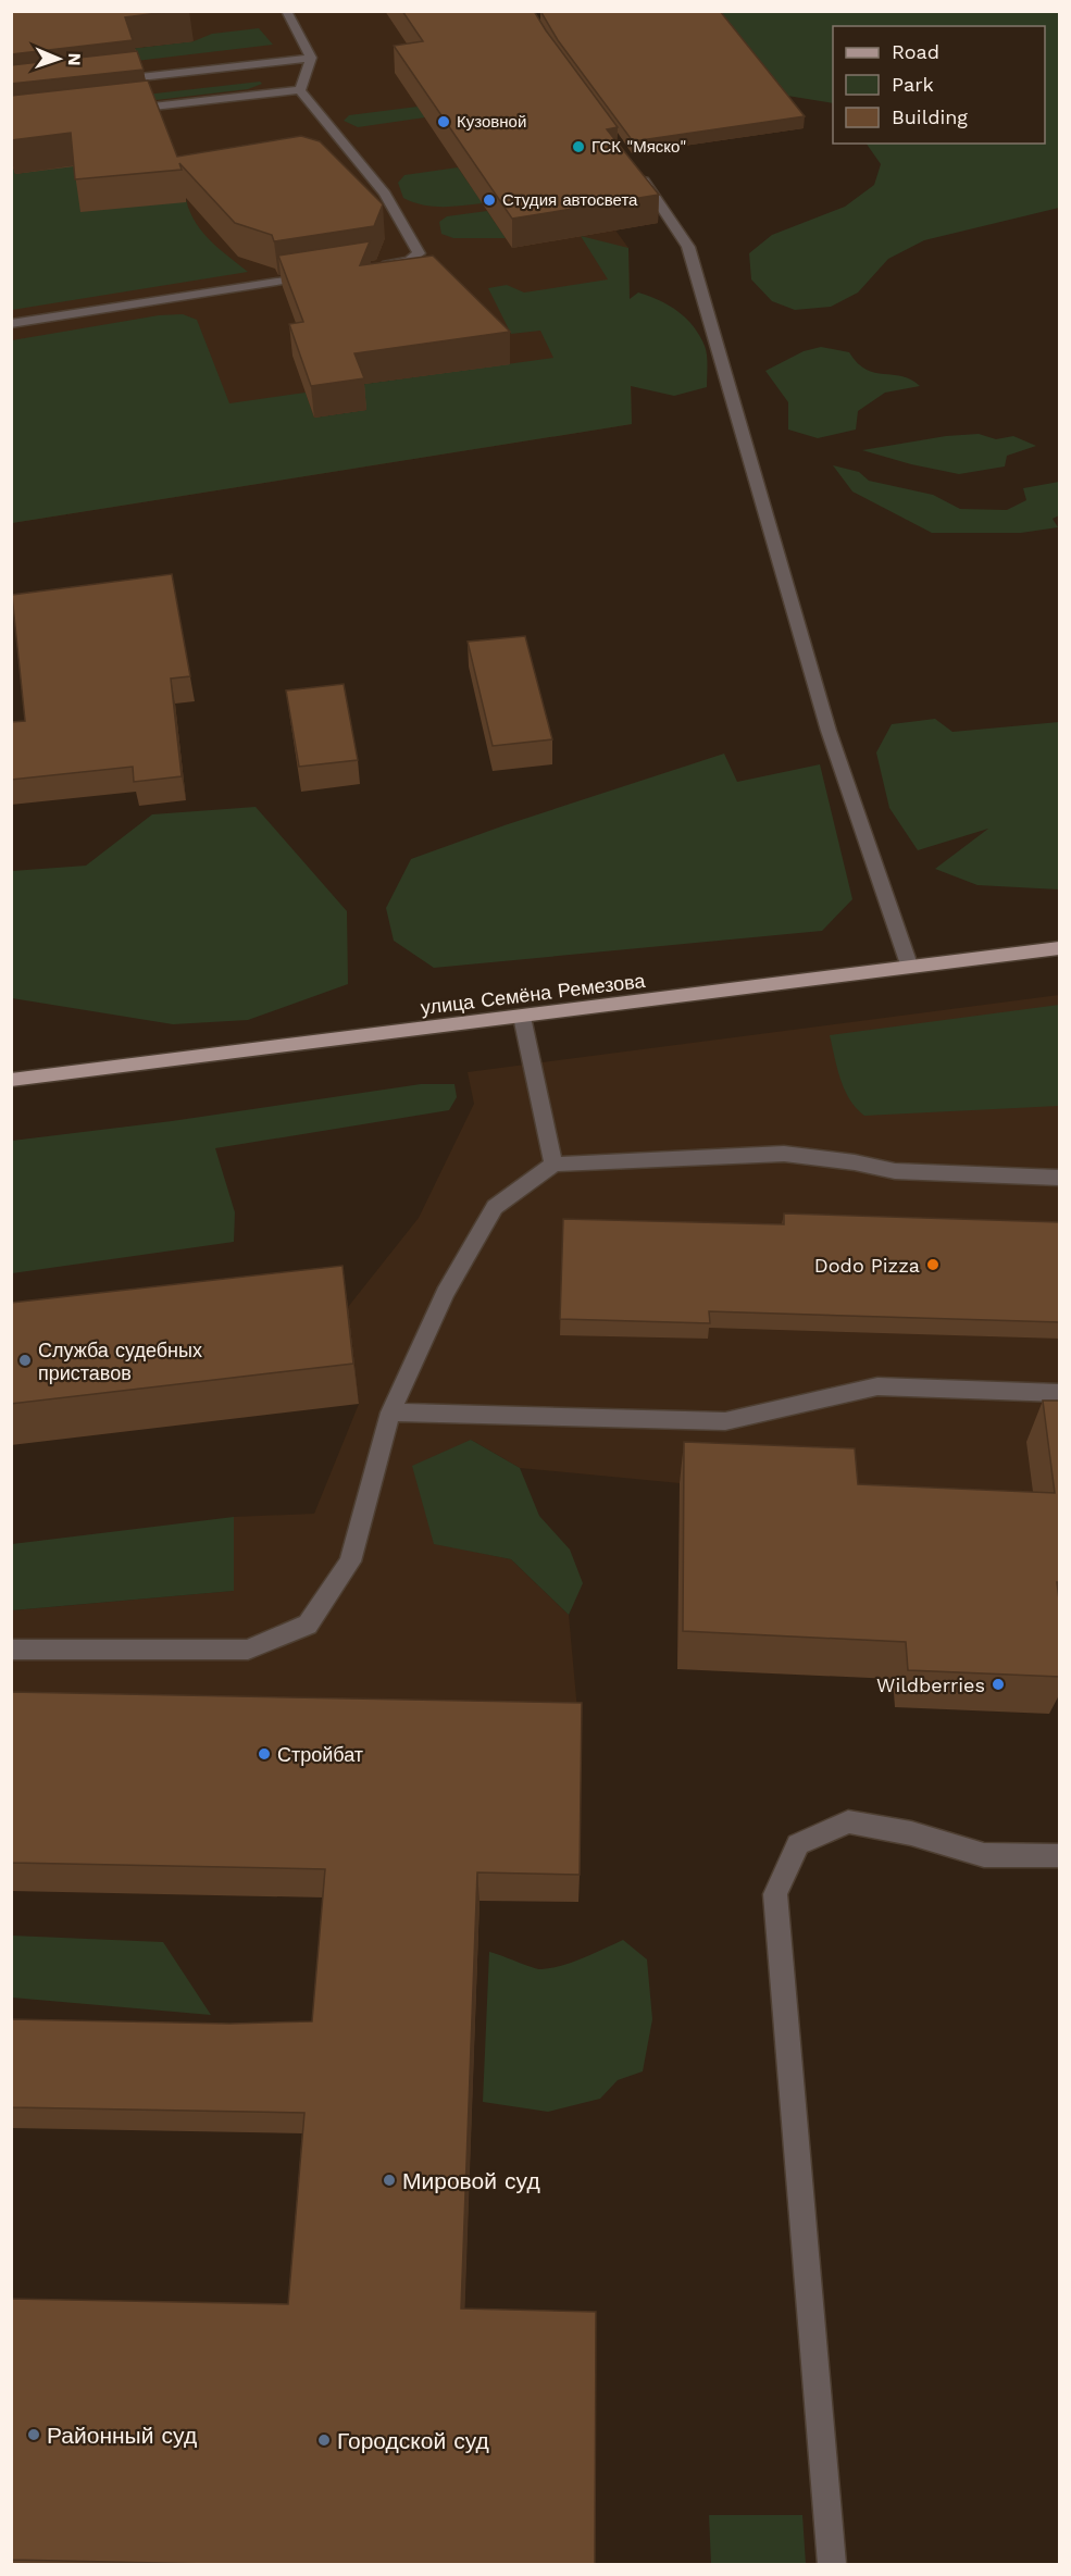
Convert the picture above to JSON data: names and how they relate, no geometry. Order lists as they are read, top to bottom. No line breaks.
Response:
{"streets":{"main road":["улица Семёна Ремезова"]},"places":["Кузовной","ГСК \"Мяско\"","Студия автосвета","Dodo Pizza","Служба судебных приставов","Wildberries","Стройбат","Мировой суд","Районный суд","Городской суд"],"legend":["Road","Park","Building"],"north":"right"}
